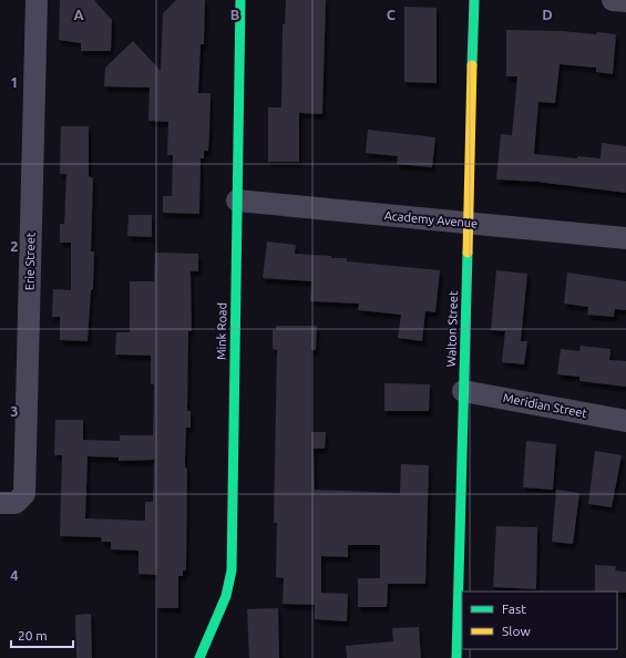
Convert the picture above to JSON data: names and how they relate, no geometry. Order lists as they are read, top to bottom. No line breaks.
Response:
{"streets":{"street":["Academy Avenue","Erie Street","Walton Street","Mink Road","Meridian Street"]},"crossings":[["Academy Avenue","Walton Street"],["Academy Avenue","Mink Road"],["Walton Street","Meridian Street"]],"legend":["Fast","Slow"],"scale_bar":"20 m","grid":{"columns":["A","B","C","D"],"rows":["1","2","3","4"]}}
